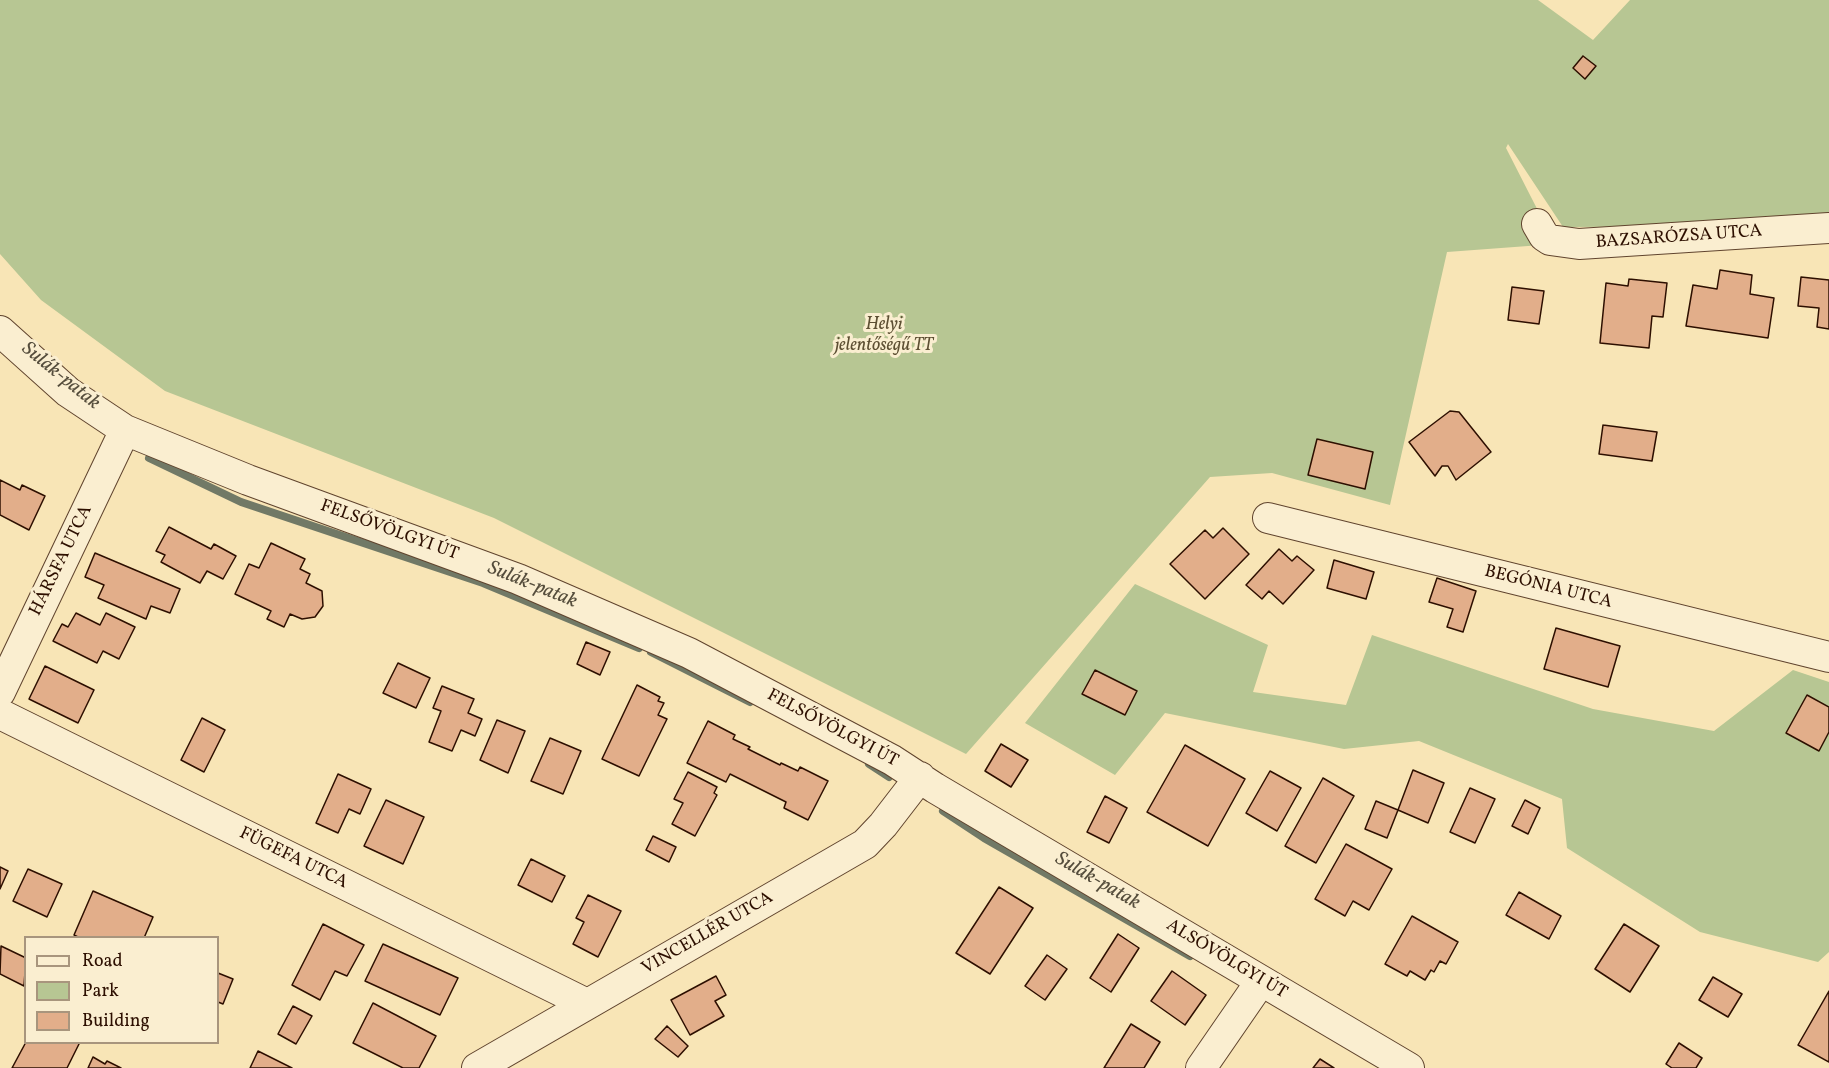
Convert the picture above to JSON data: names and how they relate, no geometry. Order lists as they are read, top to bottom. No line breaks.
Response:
{"streets":{"street":["BAZSARÓZSA UTCA","FELSŐVÖLGYI ÚT","HÁRSFA UTCA","BEGÓNIA UTCA","FÜGEFA UTCA","VINCELLÉR UTCA","ALSÓVÖLGYI ÚT"]},"crossings":[["FELSŐVÖLGYI ÚT","HÁRSFA UTCA"],["FELSŐVÖLGYI ÚT","VINCELLÉR UTCA"],["FELSŐVÖLGYI ÚT","ALSÓVÖLGYI ÚT"],["FÜGEFA UTCA","VINCELLÉR UTCA"],["VINCELLÉR UTCA","ALSÓVÖLGYI ÚT"]],"water":["Sulák-patak"],"parks":["Helyi jelentőségű TT"],"legend":["Road","Park","Building"]}
